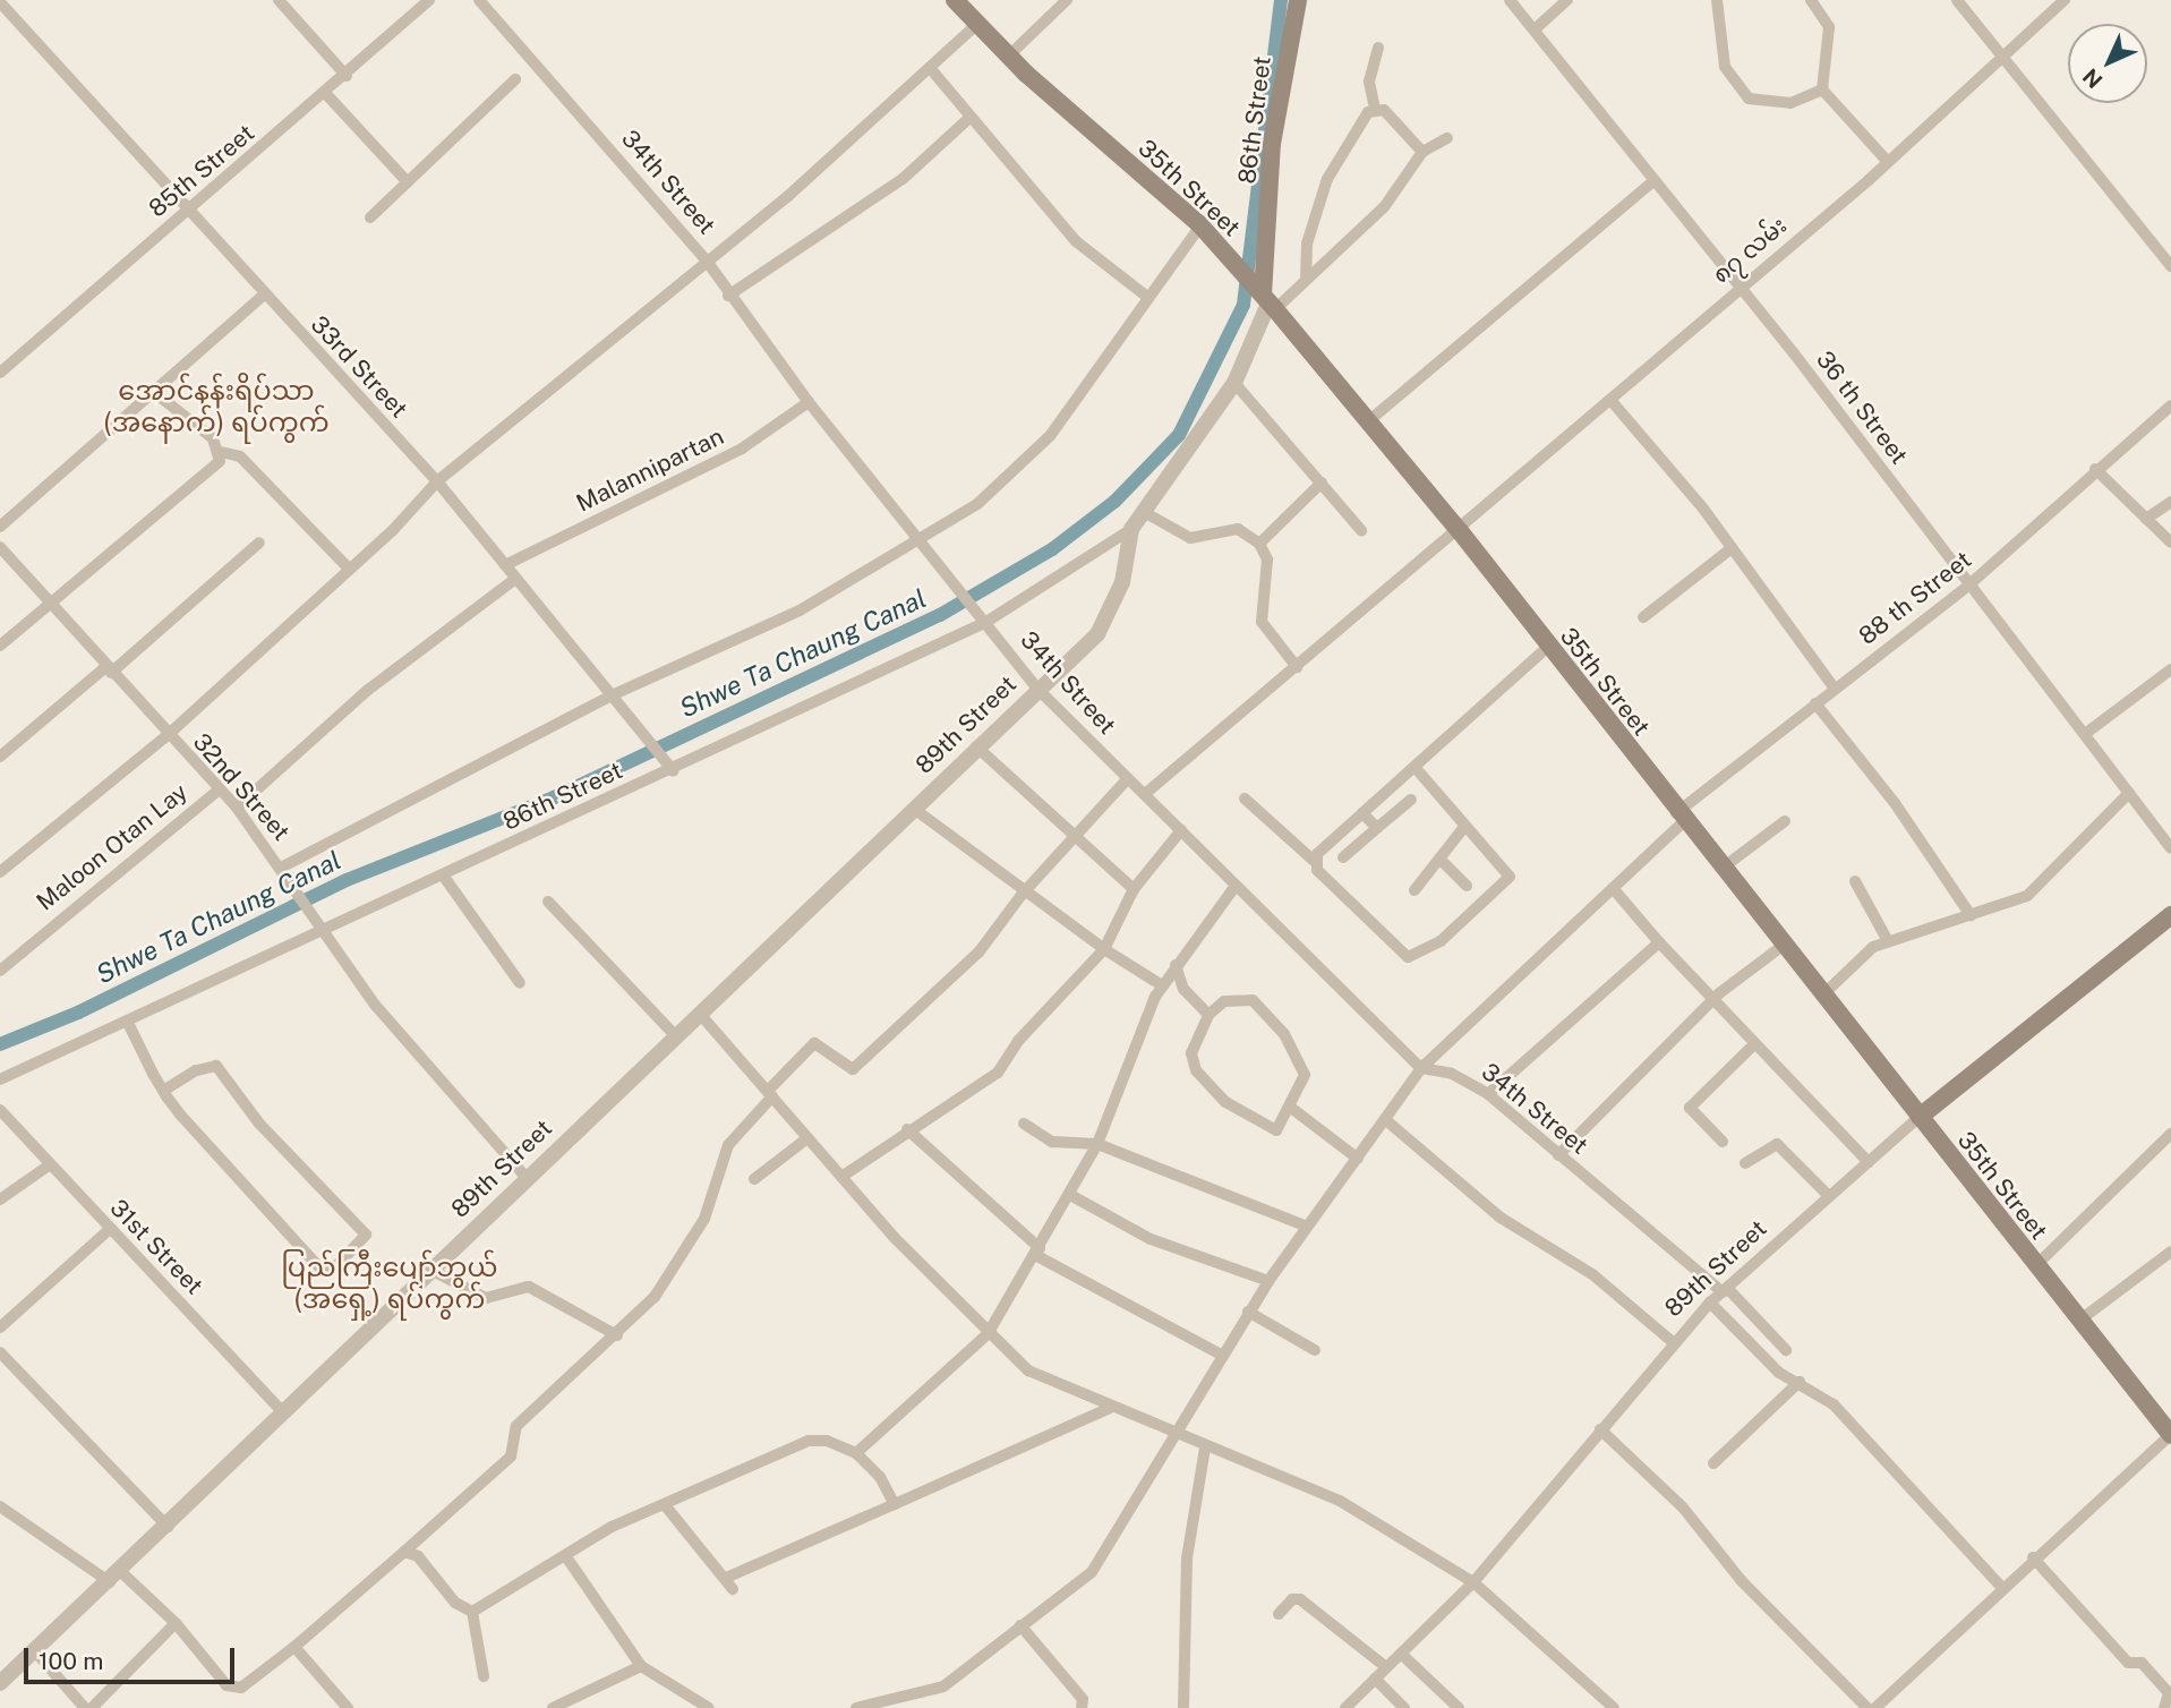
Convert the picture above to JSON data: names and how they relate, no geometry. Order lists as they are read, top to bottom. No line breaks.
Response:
{"streets":{"main road":["86th Street","35th Street","89th Street"],"street":["85th Street","34th Street","၈၇ လမ်း","33rd Street","36 th Street","Malannipartan","88 th Street","32nd Street","Maloon Otan Lay","31st Street"]},"crossings":[["86th Street","34th Street"],["86th Street","35th Street"],["86th Street","33rd Street"],["86th Street","89th Street"],["86th Street","32nd Street"],["85th Street","33rd Street"],["34th Street","၈၇ လမ်း"],["34th Street","Malannipartan"],["34th Street","88 th Street"],["34th Street","89th Street"],["35th Street","၈၇ လမ်း"],["35th Street","88 th Street"],["35th Street","89th Street"],["၈၇ လမ်း","36 th Street"],["33rd Street","Malannipartan"],["36 th Street","88 th Street"],["89th Street","32nd Street"],["89th Street","31st Street"],["32nd Street","Maloon Otan Lay"]],"districts":["အောင်နန်းရိပ်သာ (အနောက်) ရပ်ကွက်","ပြည်ကြီးပျော်ဘွယ် (အရှေ့) ရပ်ကွက်"],"water":["Shwe Ta Chaung Canal"],"scale_bar":"100 m","north":"bottom left"}
